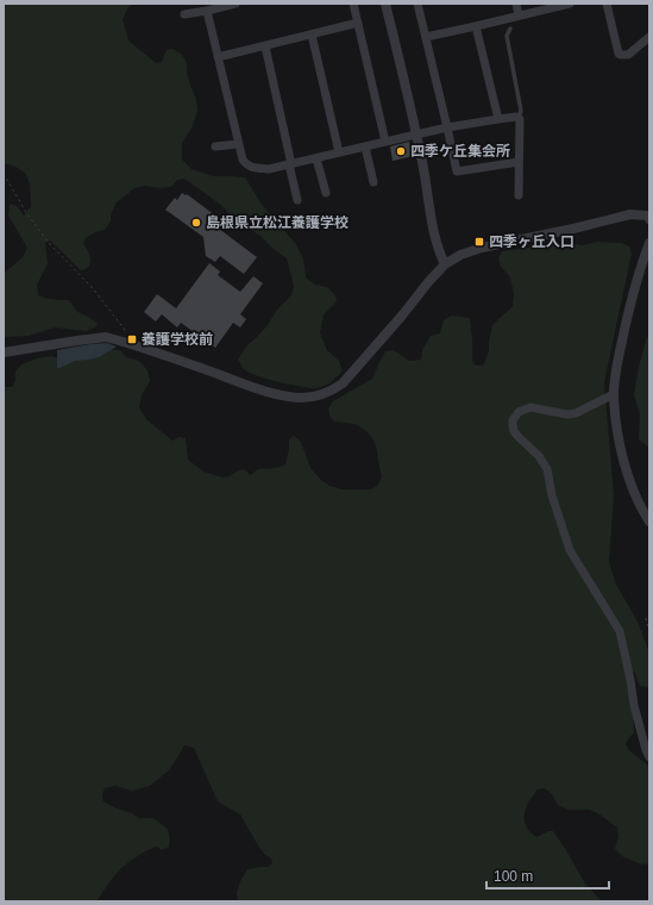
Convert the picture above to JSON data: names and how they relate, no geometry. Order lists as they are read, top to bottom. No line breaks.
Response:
{"places":{"other":["四季ケ丘集会所","島根県立松江養護学校"],"transit":["四季ヶ丘入口","養護学校前"]},"scale_bar":"100 m"}
